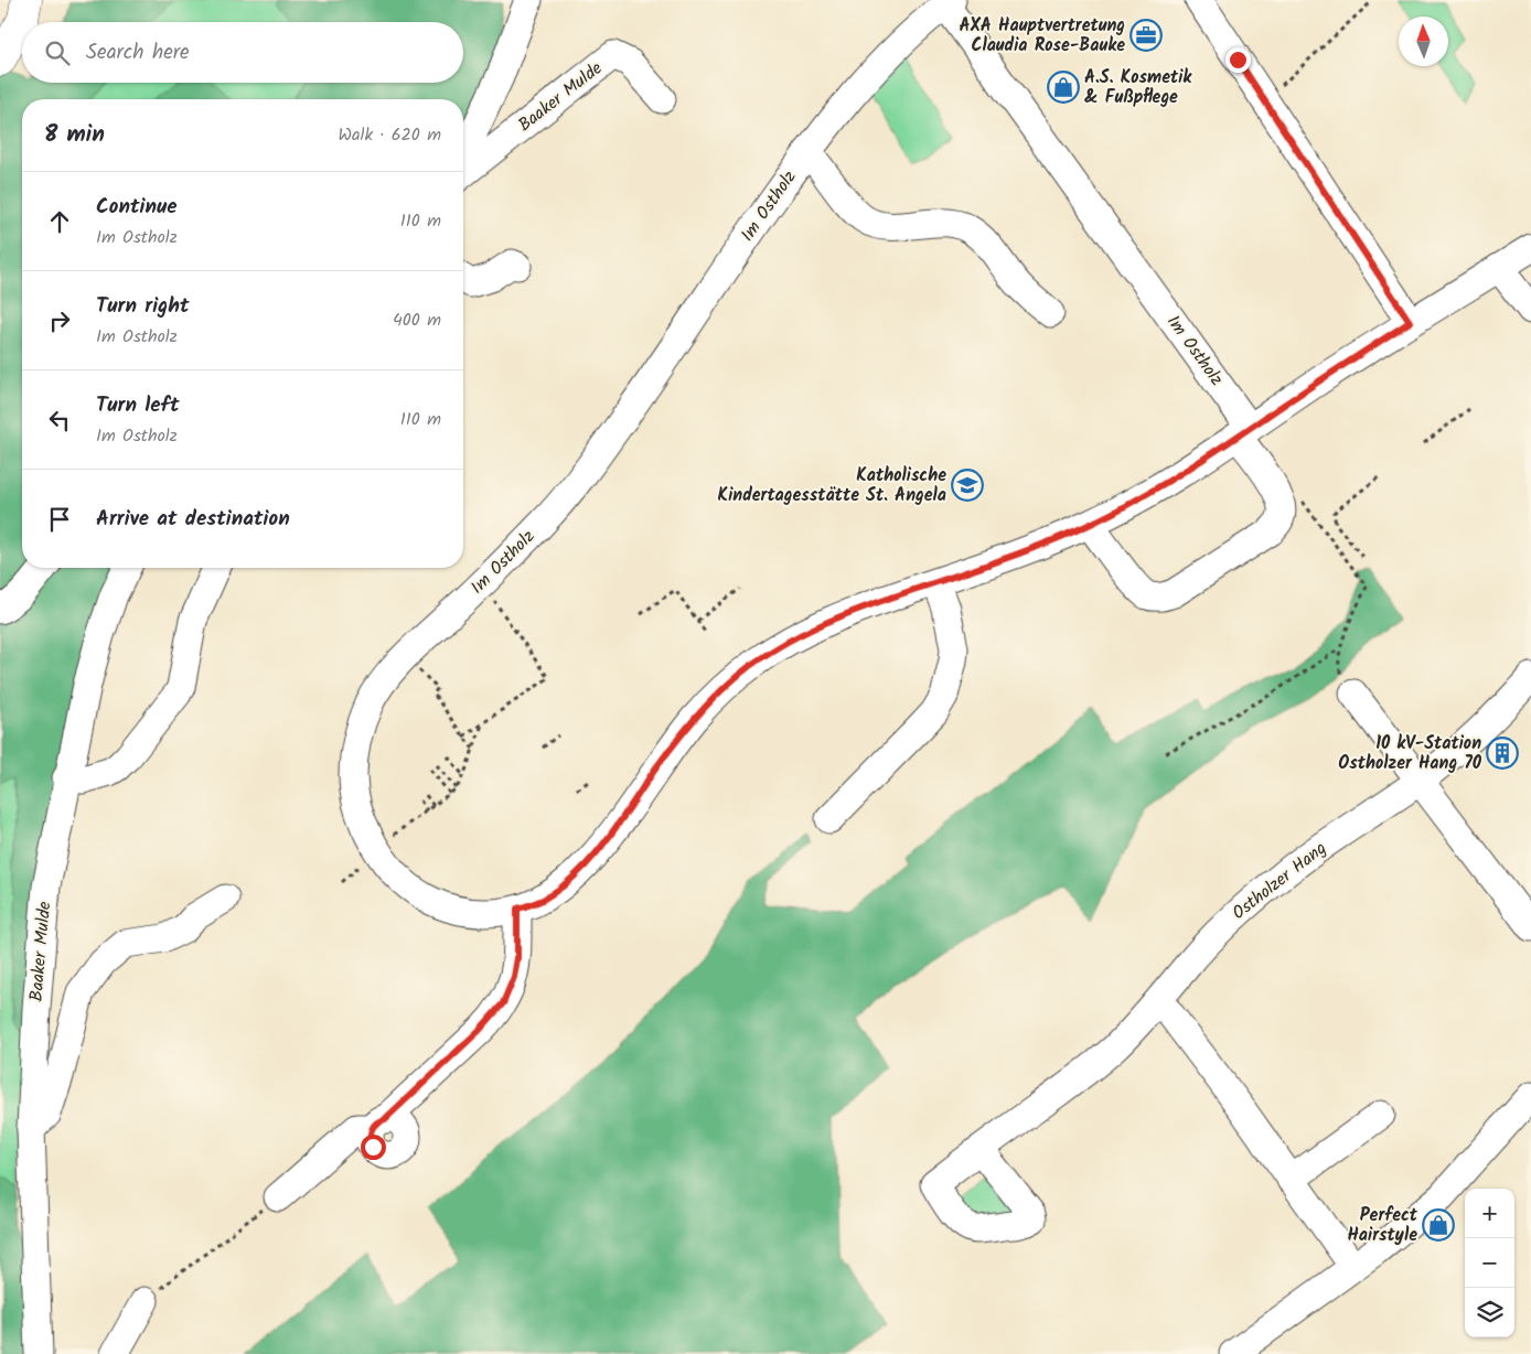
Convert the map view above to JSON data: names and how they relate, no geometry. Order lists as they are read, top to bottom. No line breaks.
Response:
{"streets":{"street":["Baaker Mulde","Im Ostholz","Ostholzer Hang"]},"places":{"office":["AXA Hauptvertretung Claudia Rose-Bauke"],"shop":["A.S. Kosmetik & Fußpflege","Perfect Hairstyle"],"school or university":["Katholische Kindertagesstätte St. Angela"],"building":["10 kV-Station Ostholzer Hang 70"]},"north":"top","page":{"search":"Search here","heading":["8 min","Walk · 620 m"],"list":[["Continue","Im Ostholz","110 m"],["Turn right","Im Ostholz","400 m"],["Turn left","Im Ostholz","110 m"],"Arrive at destination"],"map_buttons":["+","−"]}}
